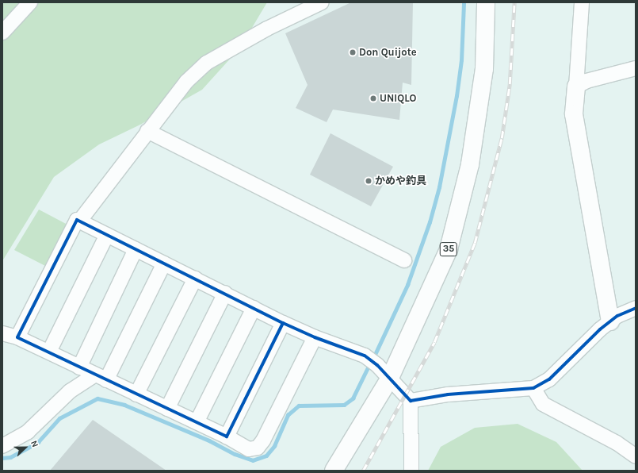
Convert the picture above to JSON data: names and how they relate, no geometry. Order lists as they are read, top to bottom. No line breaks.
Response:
{"streets":{"main road":["35"]},"places":["Don Quijote","UNIQLO","かめや釣具"],"north":"right"}
